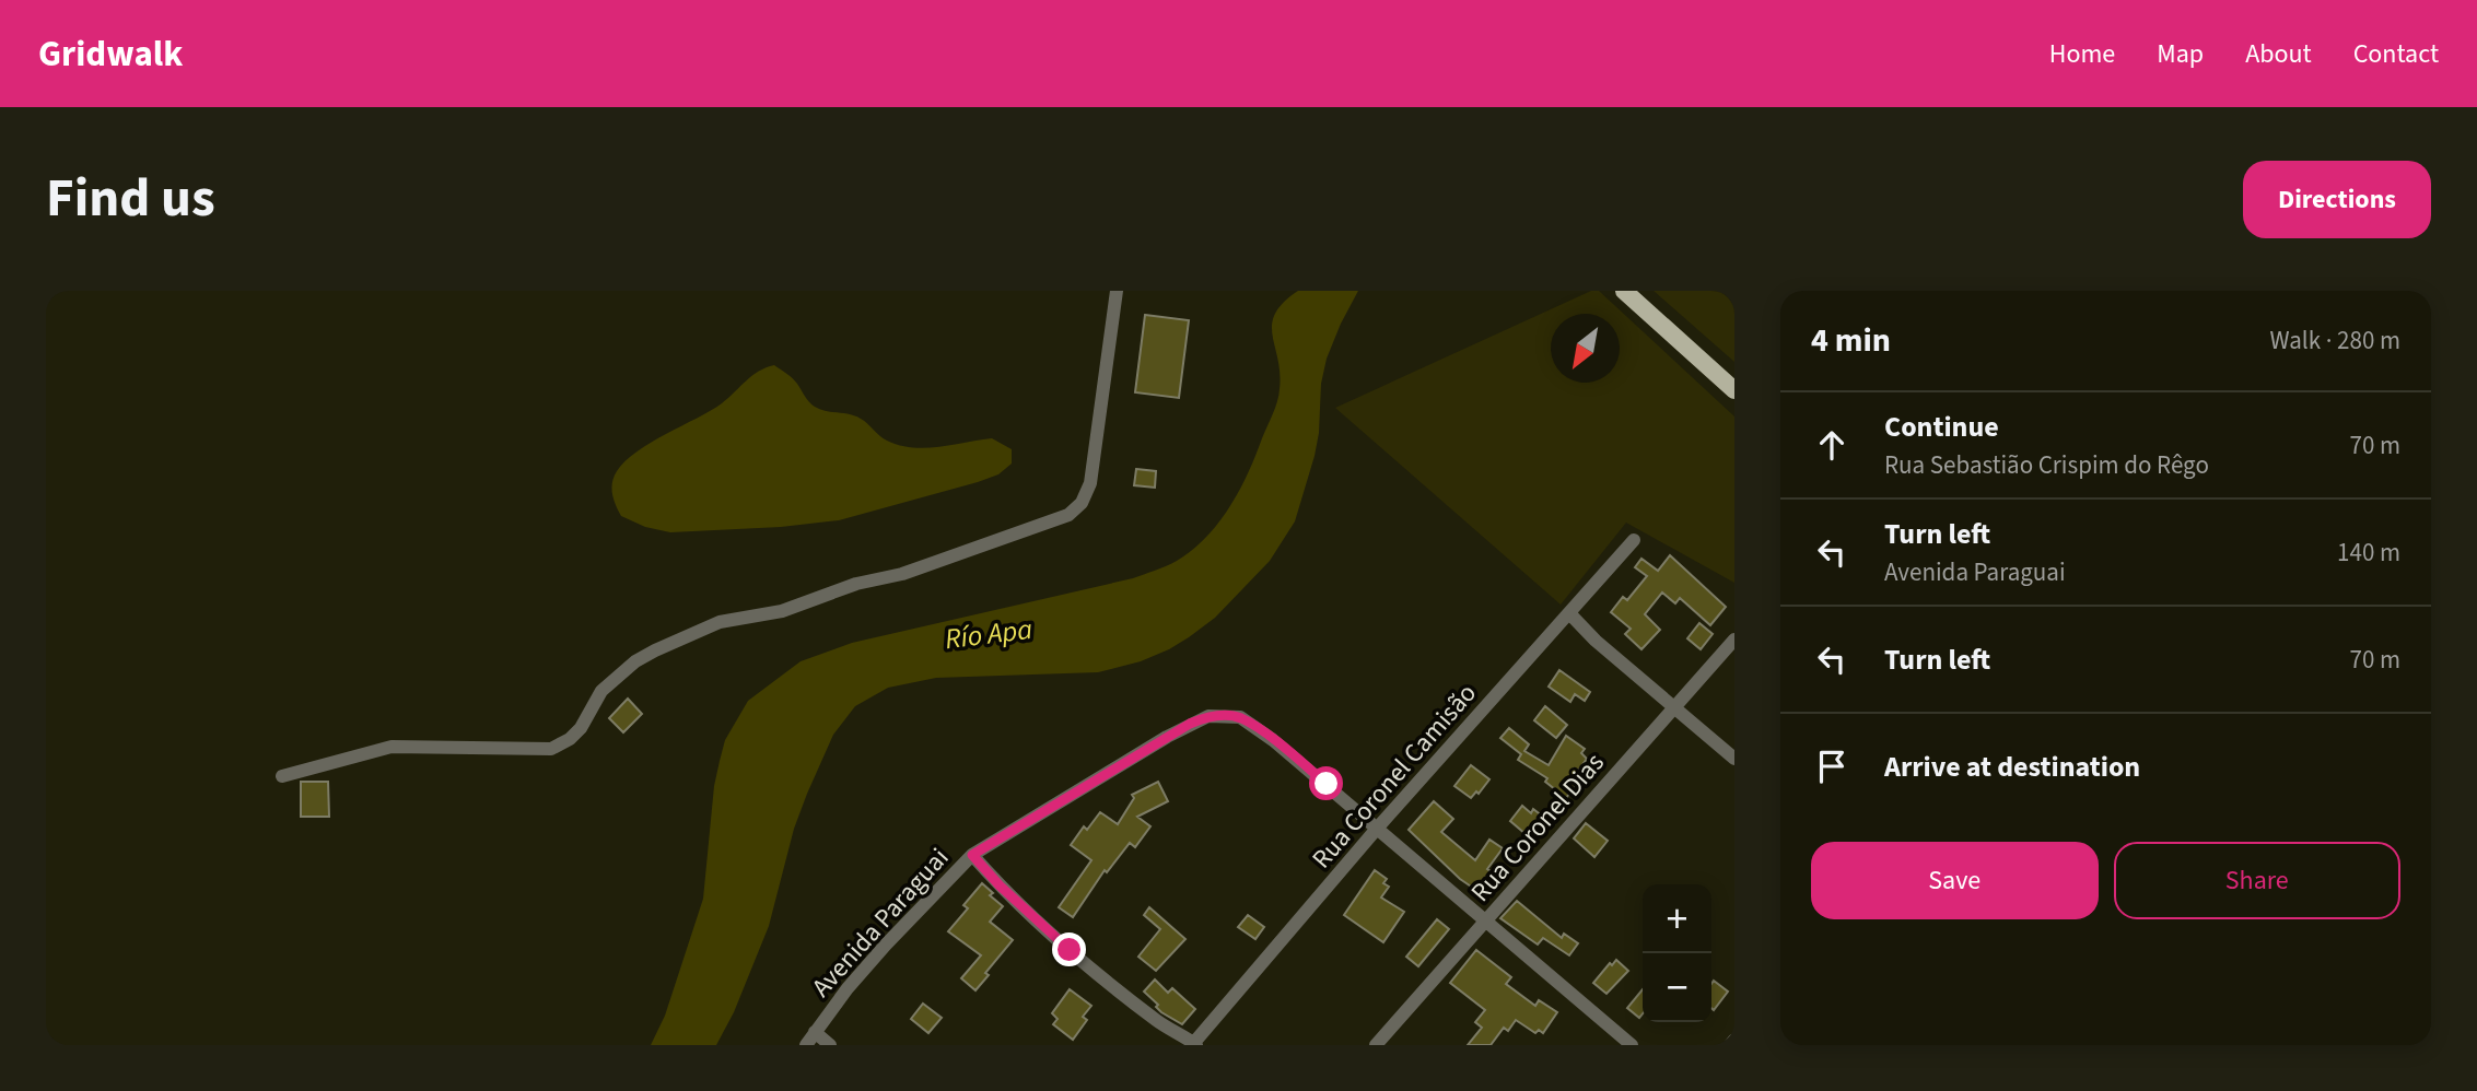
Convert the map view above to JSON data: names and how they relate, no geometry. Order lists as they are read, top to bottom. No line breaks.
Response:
{"streets":{"street":["Rua Coronel Camisão","Rua Coronel Dias","Avenida Paraguai"]},"crossings":[["Rua Coronel Camisão","Avenida Paraguai"]],"water":["Río Apa"],"north":"bottom left","page":{"header":"Gridwalk","nav":["Home","Map","About","Contact"],"title":"Find us","buttons":["Directions",["Save","Share"]],"heading":["4 min","Walk · 280 m"],"list":[["Continue","Rua Sebastião Crispim do Rêgo","70 m"],["Turn left","Avenida Paraguai","140 m"],["Turn left","70 m"],"Arrive at destination"],"map_buttons":["+","−"]}}
